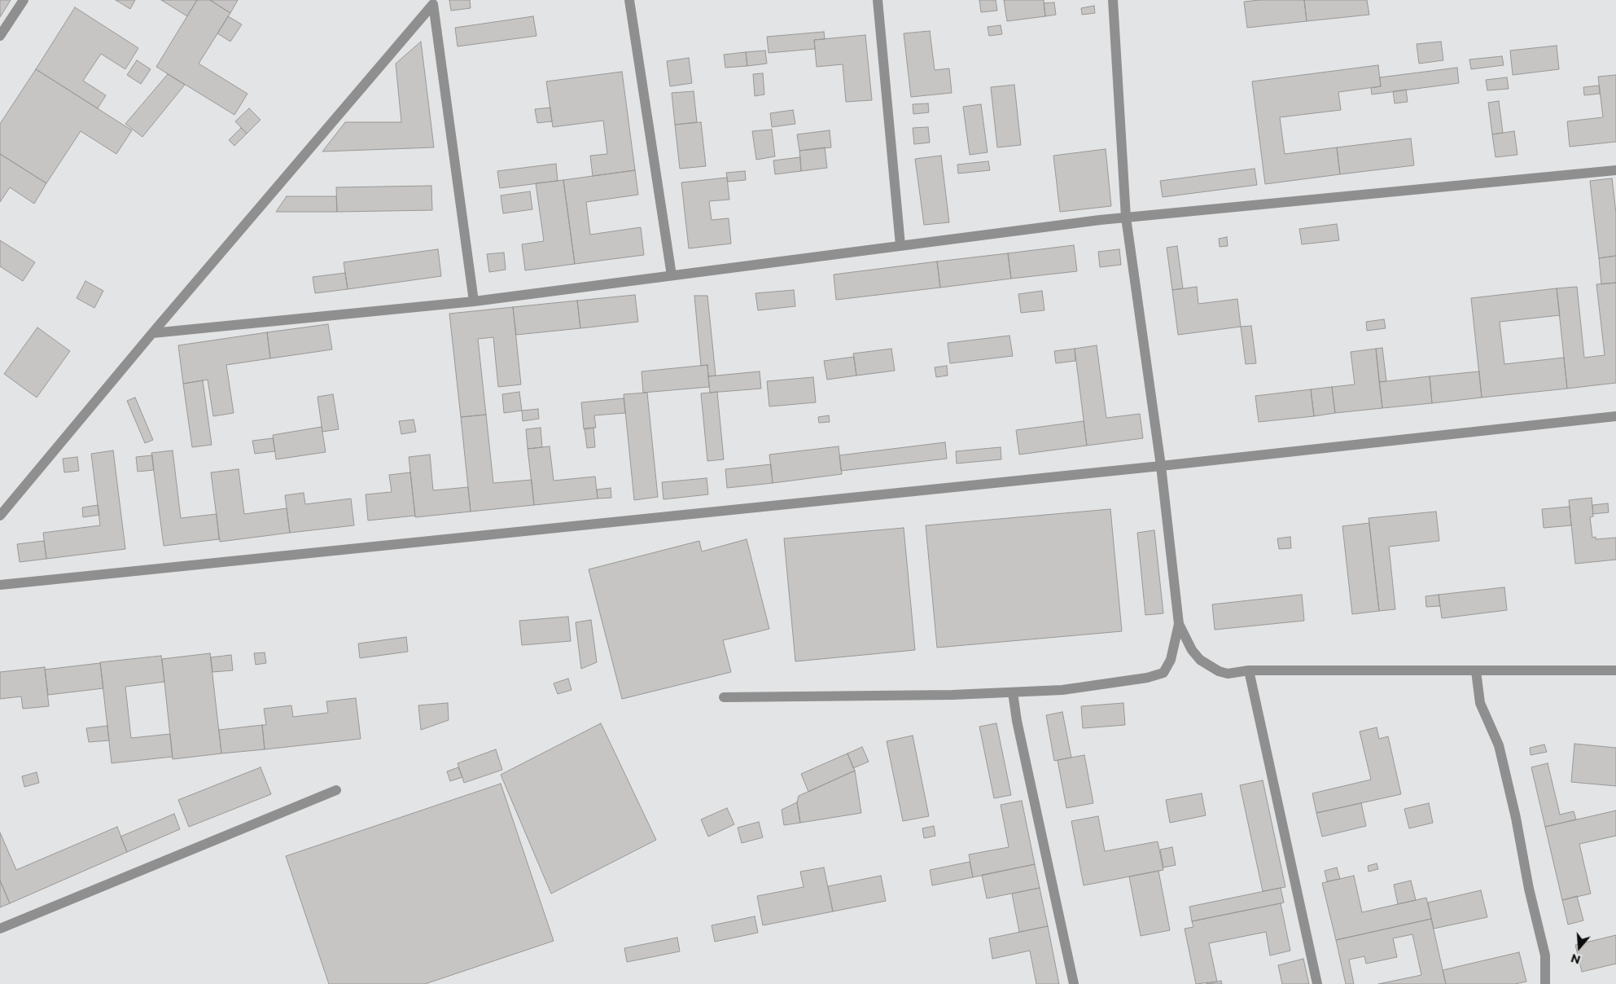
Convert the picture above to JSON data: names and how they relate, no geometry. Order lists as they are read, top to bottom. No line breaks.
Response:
{"north":"bottom"}
